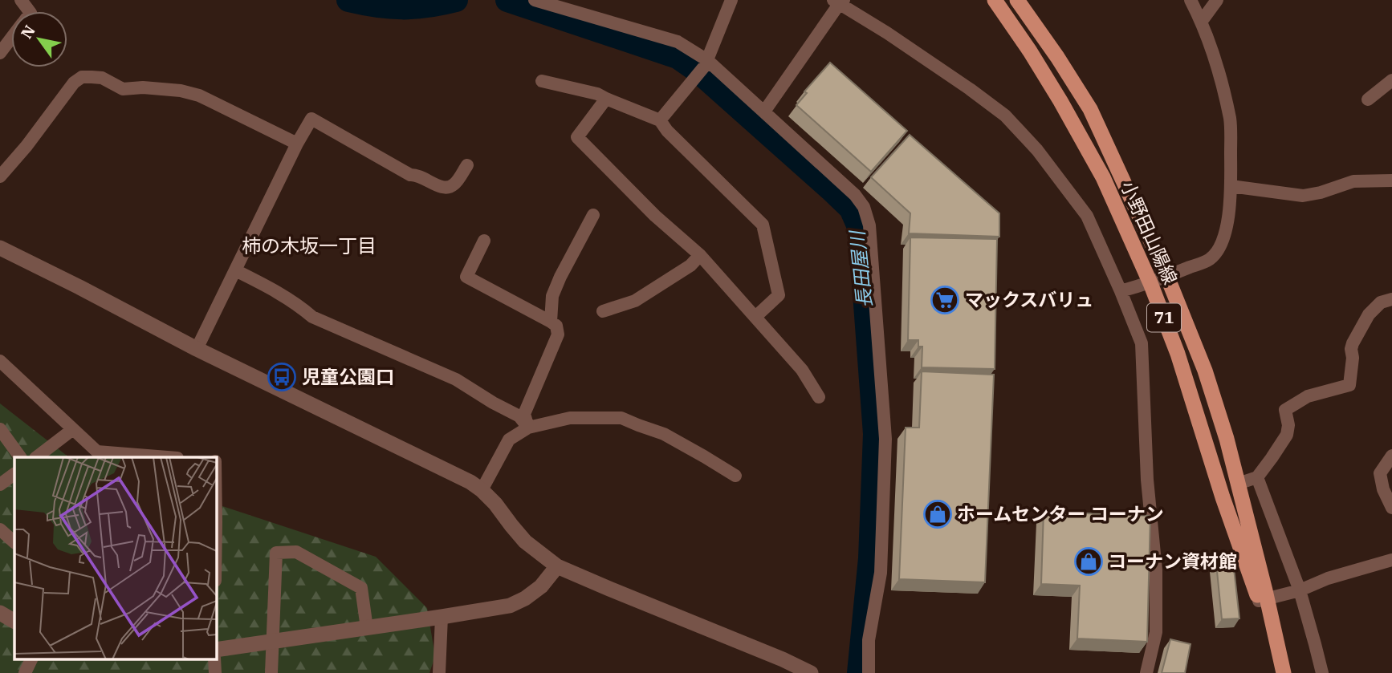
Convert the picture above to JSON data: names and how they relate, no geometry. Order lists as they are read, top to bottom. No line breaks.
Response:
{"streets":{"main road":["小野田山陽線","71"]},"districts":["柿の木坂一丁目"],"water":["長田屋川"],"places":{"supermarket":["マックスバリュ"],"bus stop":["児童公園口"],"shop":["ホームセンター コーナン","コーナン資材館"]},"north":"top left"}
